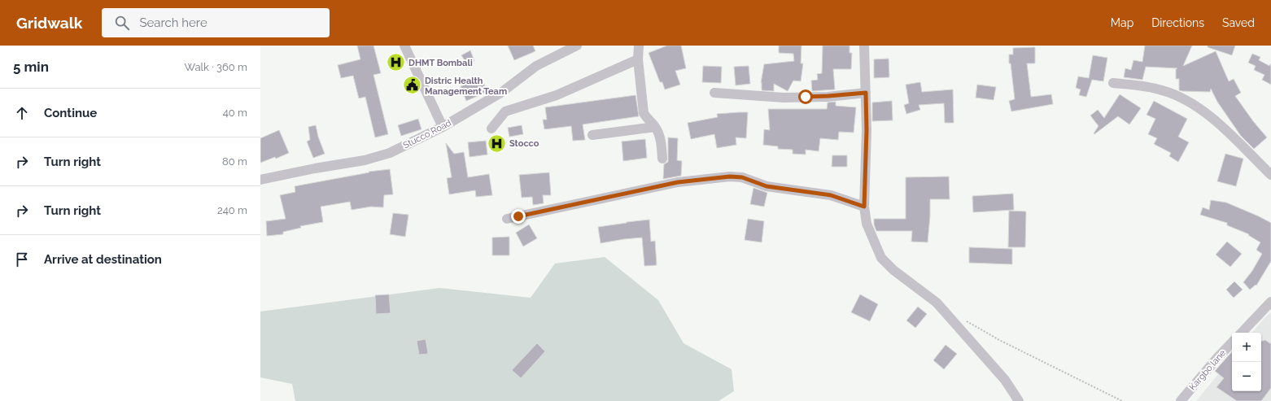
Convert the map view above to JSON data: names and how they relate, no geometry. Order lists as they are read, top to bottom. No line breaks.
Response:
{"streets":{"street":["Stucco Road","Kargbo lane"]},"places":{"hospital":["DHMT Bombali","Stocco"],"public building":["Distric Health Management Team"]},"page":{"header":"Gridwalk","search":"Search here","nav":["Map","Directions","Saved"],"heading":["5 min","Walk · 360 m"],"list":[["Continue","40 m"],["Turn right","80 m"],["Turn right","240 m"],"Arrive at destination"],"map_buttons":["+","−"]}}
